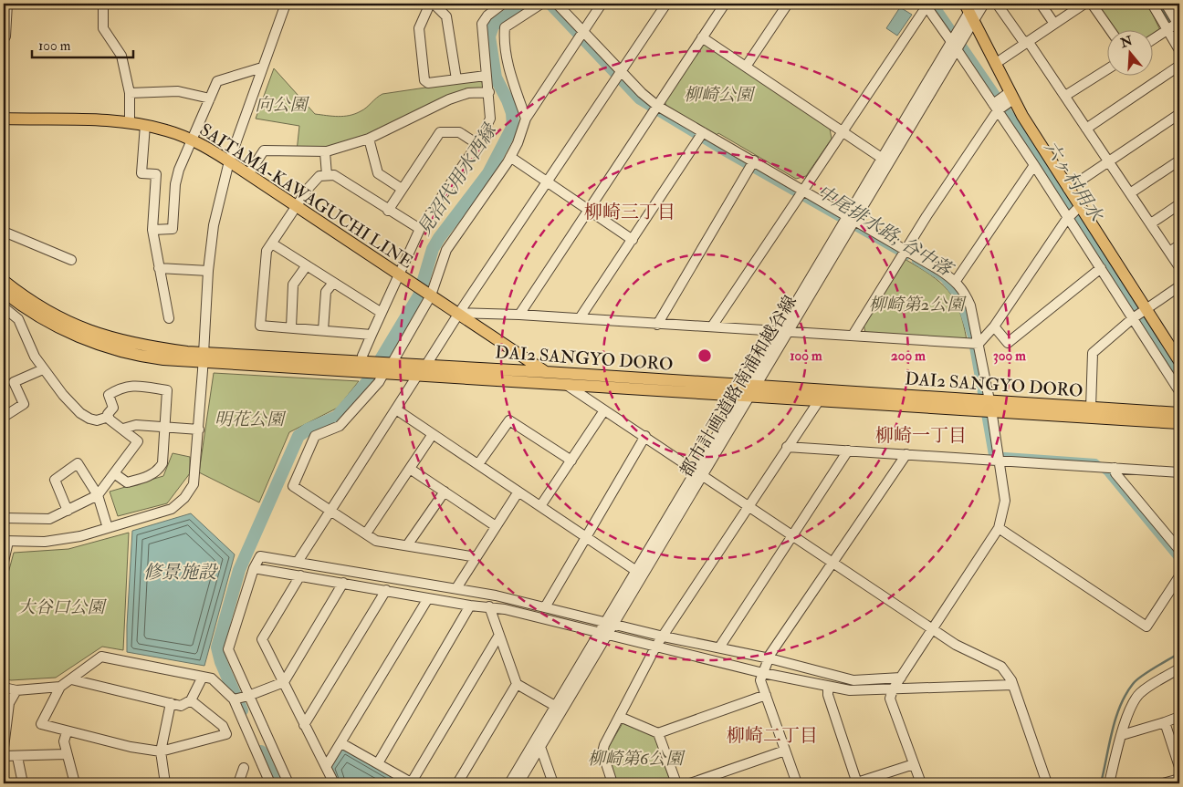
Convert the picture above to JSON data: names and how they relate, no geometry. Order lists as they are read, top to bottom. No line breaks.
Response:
{"streets":{"main road":["SAITAMA-KAWAGUCHI LINE","DAI2 SANGYO DORO"],"street":["都市計画道路南浦和越谷線"]},"crossings":[["SAITAMA-KAWAGUCHI LINE","DAI2 SANGYO DORO"],["DAI2 SANGYO DORO","都市計画道路南浦和越谷線"]],"districts":["柳崎三丁目","柳崎一丁目","柳崎二丁目"],"water":["見沼代用水西縁","六ヶ村用水","中尾排水路; 谷中落","修景施設"],"parks":["柳崎公園","向公園","柳崎第2公園","明花公園","大谷口公園","柳崎第6公園"],"scale_bar":"100 m","north":"top","rings":["100 m","200 m","300 m"]}
